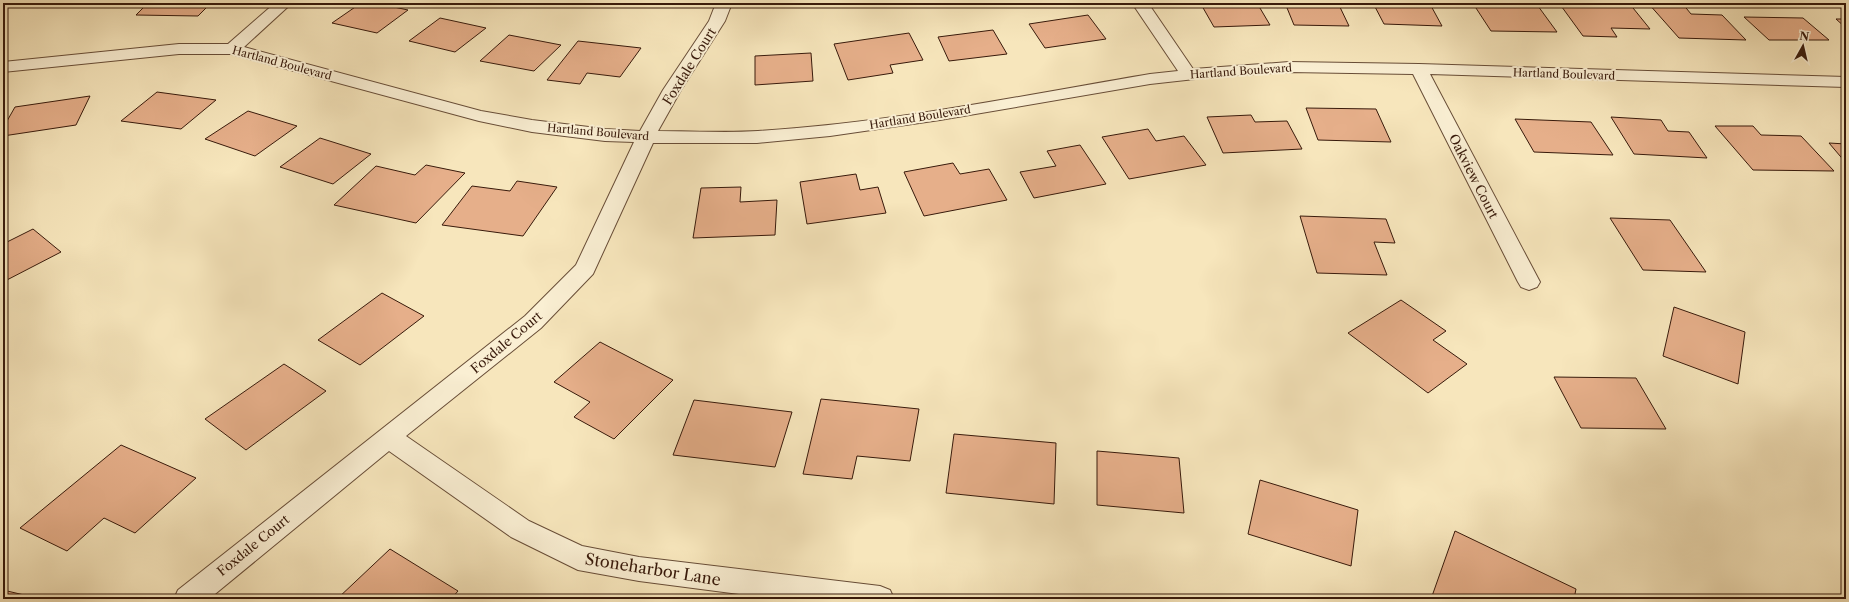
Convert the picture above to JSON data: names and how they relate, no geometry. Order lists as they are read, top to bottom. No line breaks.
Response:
{"streets":{"street":["Hartland Boulevard","Foxdale Court","Oakview Court","Stoneharbor Lane"]},"crossings":[["Hartland Boulevard","Foxdale Court"],["Hartland Boulevard","Oakview Court"],["Foxdale Court","Stoneharbor Lane"]],"north":"top"}
